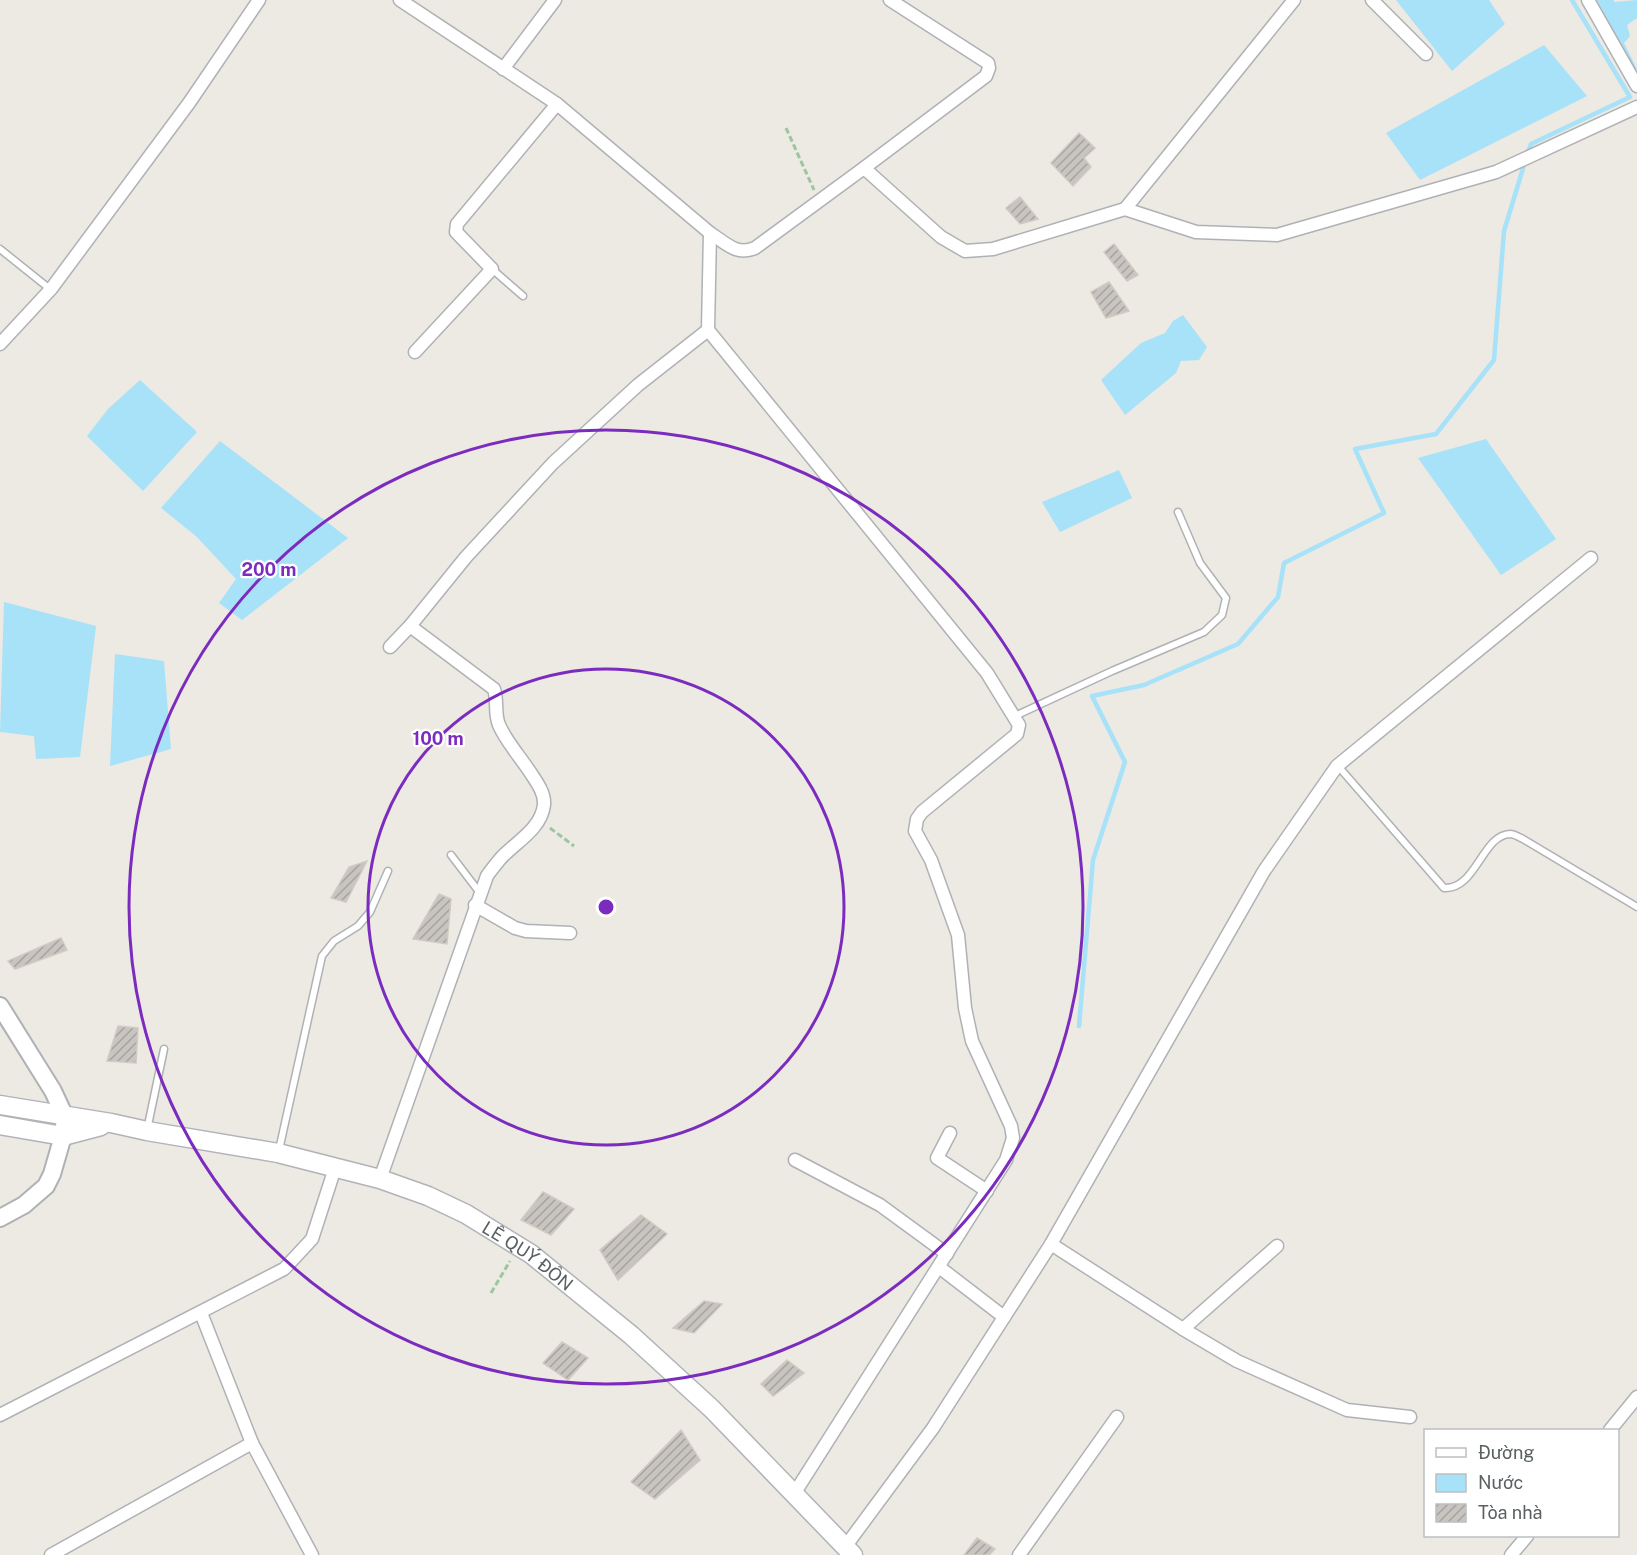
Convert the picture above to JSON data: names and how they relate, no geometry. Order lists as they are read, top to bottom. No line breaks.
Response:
{"streets":{"main road":["LÊ QUÝ ĐÔN"]},"legend":["Đường","Nước","Tòa nhà"],"rings":["200 m","100 m"]}
